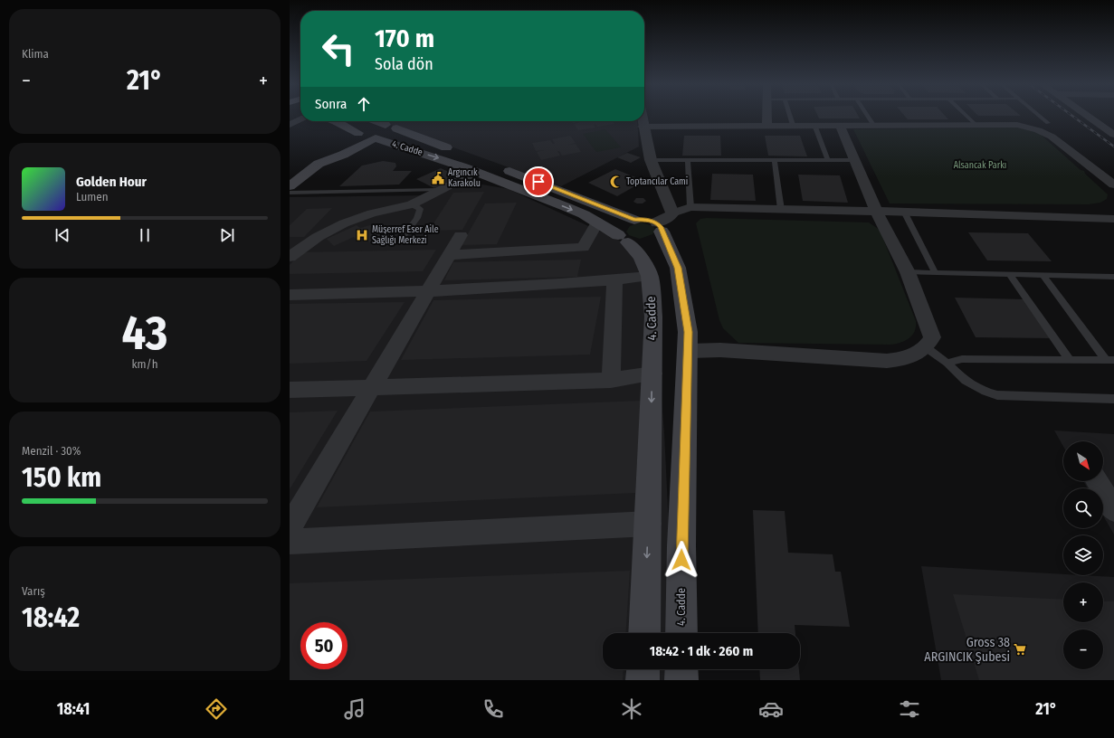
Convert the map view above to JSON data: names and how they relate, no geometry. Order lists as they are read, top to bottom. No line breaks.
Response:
{"streets":{"main road":["4. Cadde"]},"parks":["Alsancak Parkı"],"places":{"public building":["Argıncık Karakolu"],"mosque":["Toptancılar Cami"],"hospital":["Müşerref Eser Aile Sağlığı Merkezi"],"supermarket":["Gross 38 ARGINCIK Şubesi"]},"north":"bottom right","page":{"tile":["Klima",["43","km/h"],["Menzil · 30%","150 km"],["Varış","18:42"]],"turn":["170 m","Sola dön"],"heat":["−","21°","+"],"then":"Sonra","song":["Golden Hour","Lumen"],"map_buttons":["+","−"],"limit":"50","trip":"18:42 · 1 dk · 260 m","tabs":["18:41","21°"]}}
